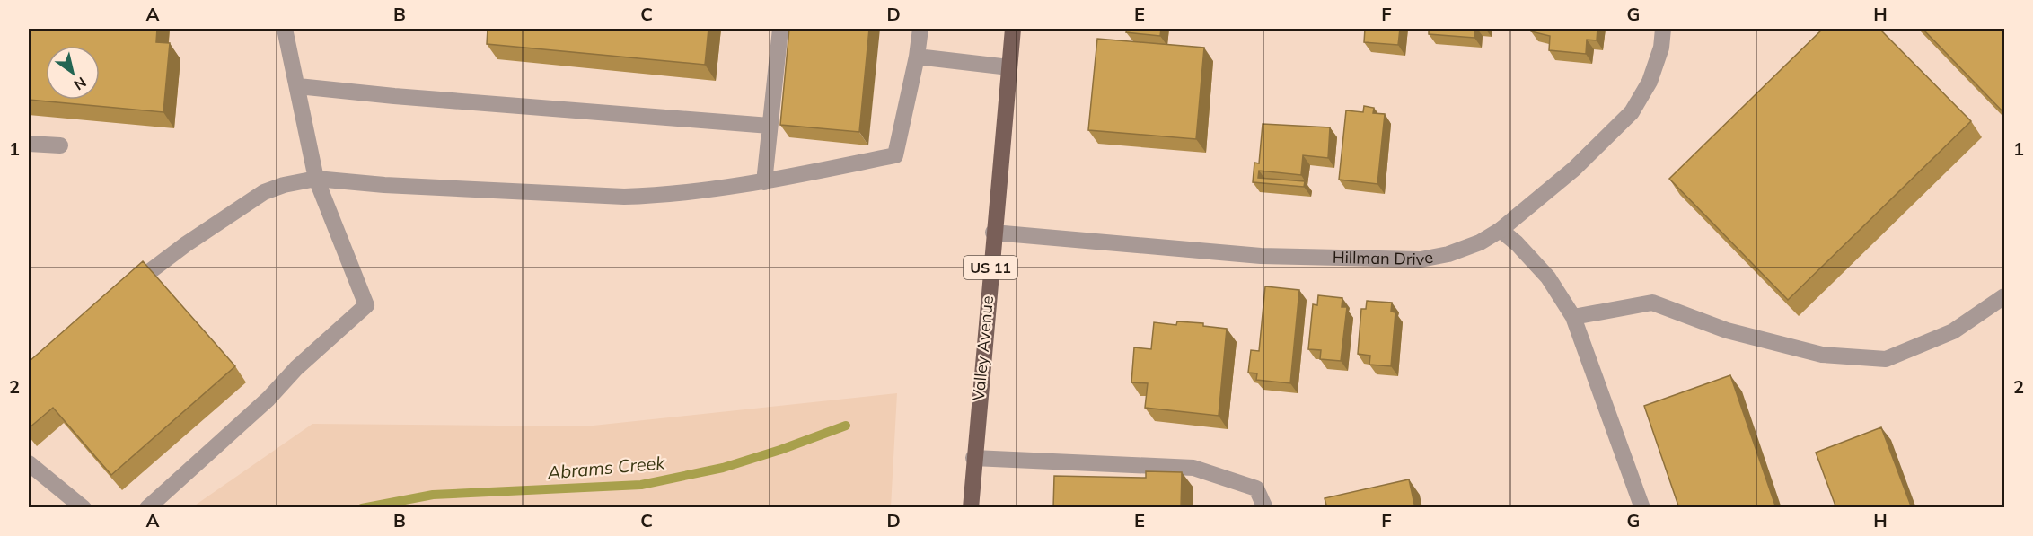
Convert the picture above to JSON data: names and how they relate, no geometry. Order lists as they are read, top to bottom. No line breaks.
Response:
{"streets":{"main road":["US 11","Valley Avenue"],"street":["Hillman Drive"]},"crossings":[["Hillman Drive","Valley Avenue"]],"water":["Abrams Creek"],"north":"bottom right","grid":{"columns":["A","B","C","D","E","F","G","H"],"rows":["1","2"]}}
